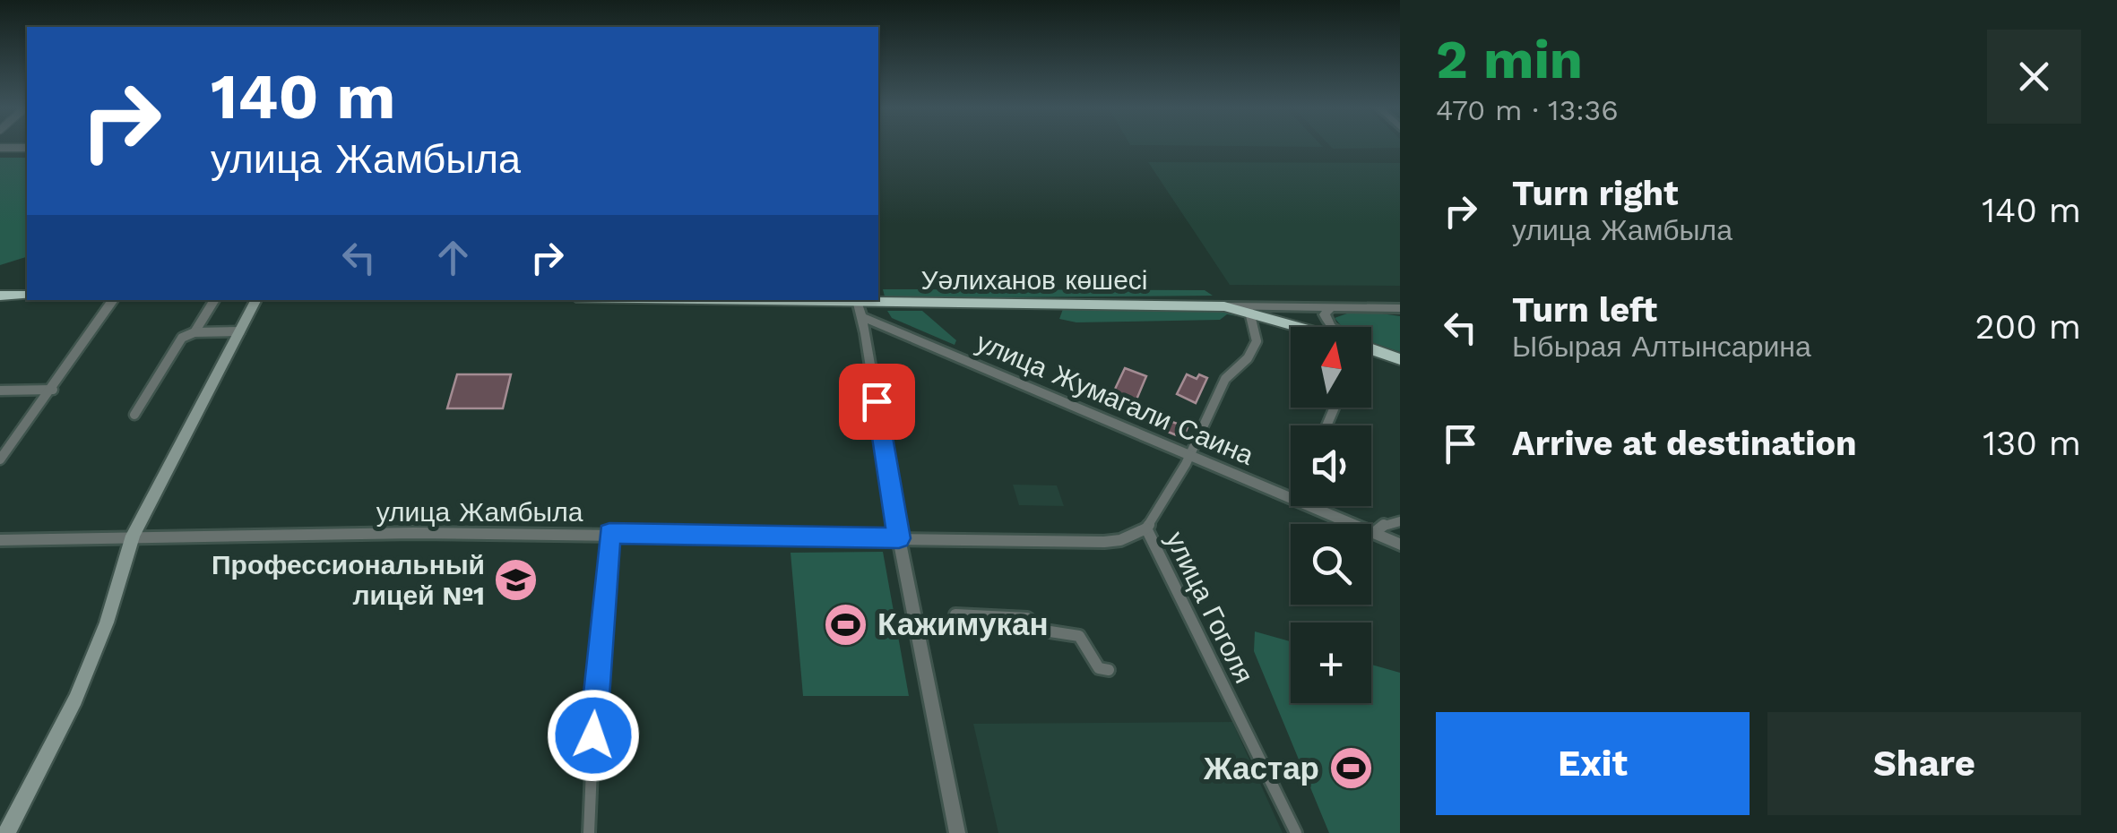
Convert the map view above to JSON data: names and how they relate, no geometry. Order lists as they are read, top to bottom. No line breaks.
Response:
{"streets":{"highway":["Уәлиханов көшесі"],"street":["улица Жумагали Саина","улица Жамбыла","улица Гоголя"]},"crossings":[["Уәлиханов көшесі","улица Жумагали Саина"],["Уәлиханов көшесі","улица Гоголя"],["улица Жумагали Саина","улица Гоголя"],["улица Жамбыла","улица Гоголя"]],"places":{"school or university":["Профессиональный лицей №1"],"sports":["Кажимукан","Жастар"]},"north":"top","page":{"heading":["2 min","470 m · 13:36"],"turn":["140 m","улица Жамбыла"],"list":[{"name":"Turn right","note":"улица Жамбыла","value":"140 m"},{"name":"Turn left","note":"Ыбырая Алтынсарина","value":"200 m"},{"name":"Arrive at destination","value":"130 m"}],"map_buttons":"+","buttons":["Exit","Share"]}}
